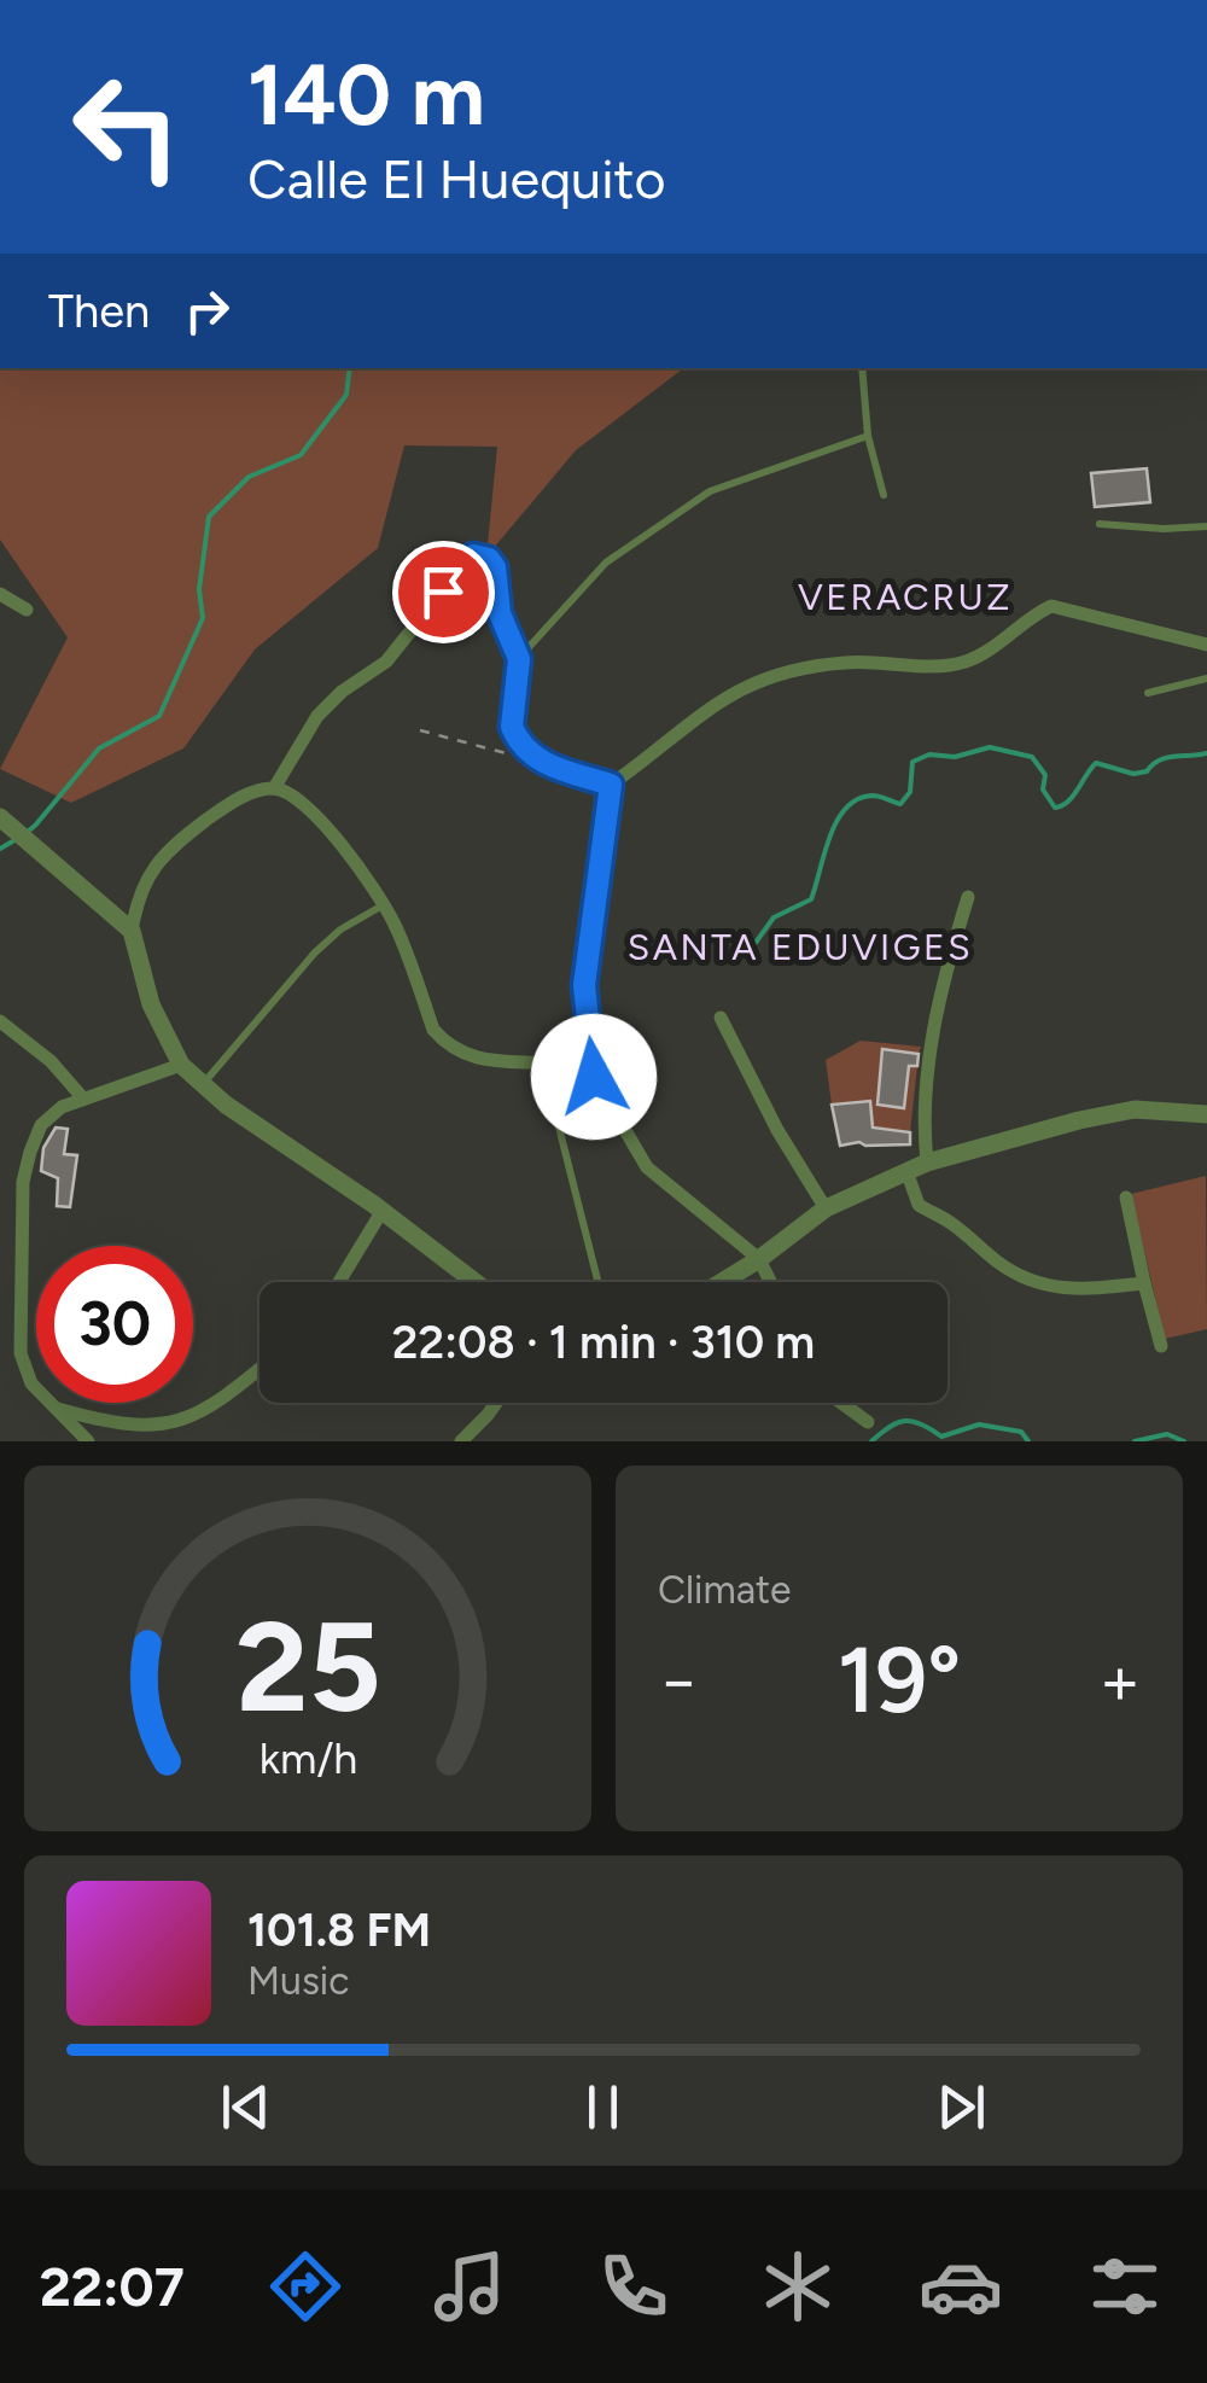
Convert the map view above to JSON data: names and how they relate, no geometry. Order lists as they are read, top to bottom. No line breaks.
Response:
{"districts":["VERACRUZ","SANTA EDUVIGES"],"page":{"turn":["140 m","Calle El Huequito"],"then":"Then","limit":"30","trip":"22:08 · 1 min · 310 m","tile":"Climate","heat":["−","19°","+"],"song":["101.8 FM","Music"],"tabs":"22:07","gauge":["25","km/h"]}}
